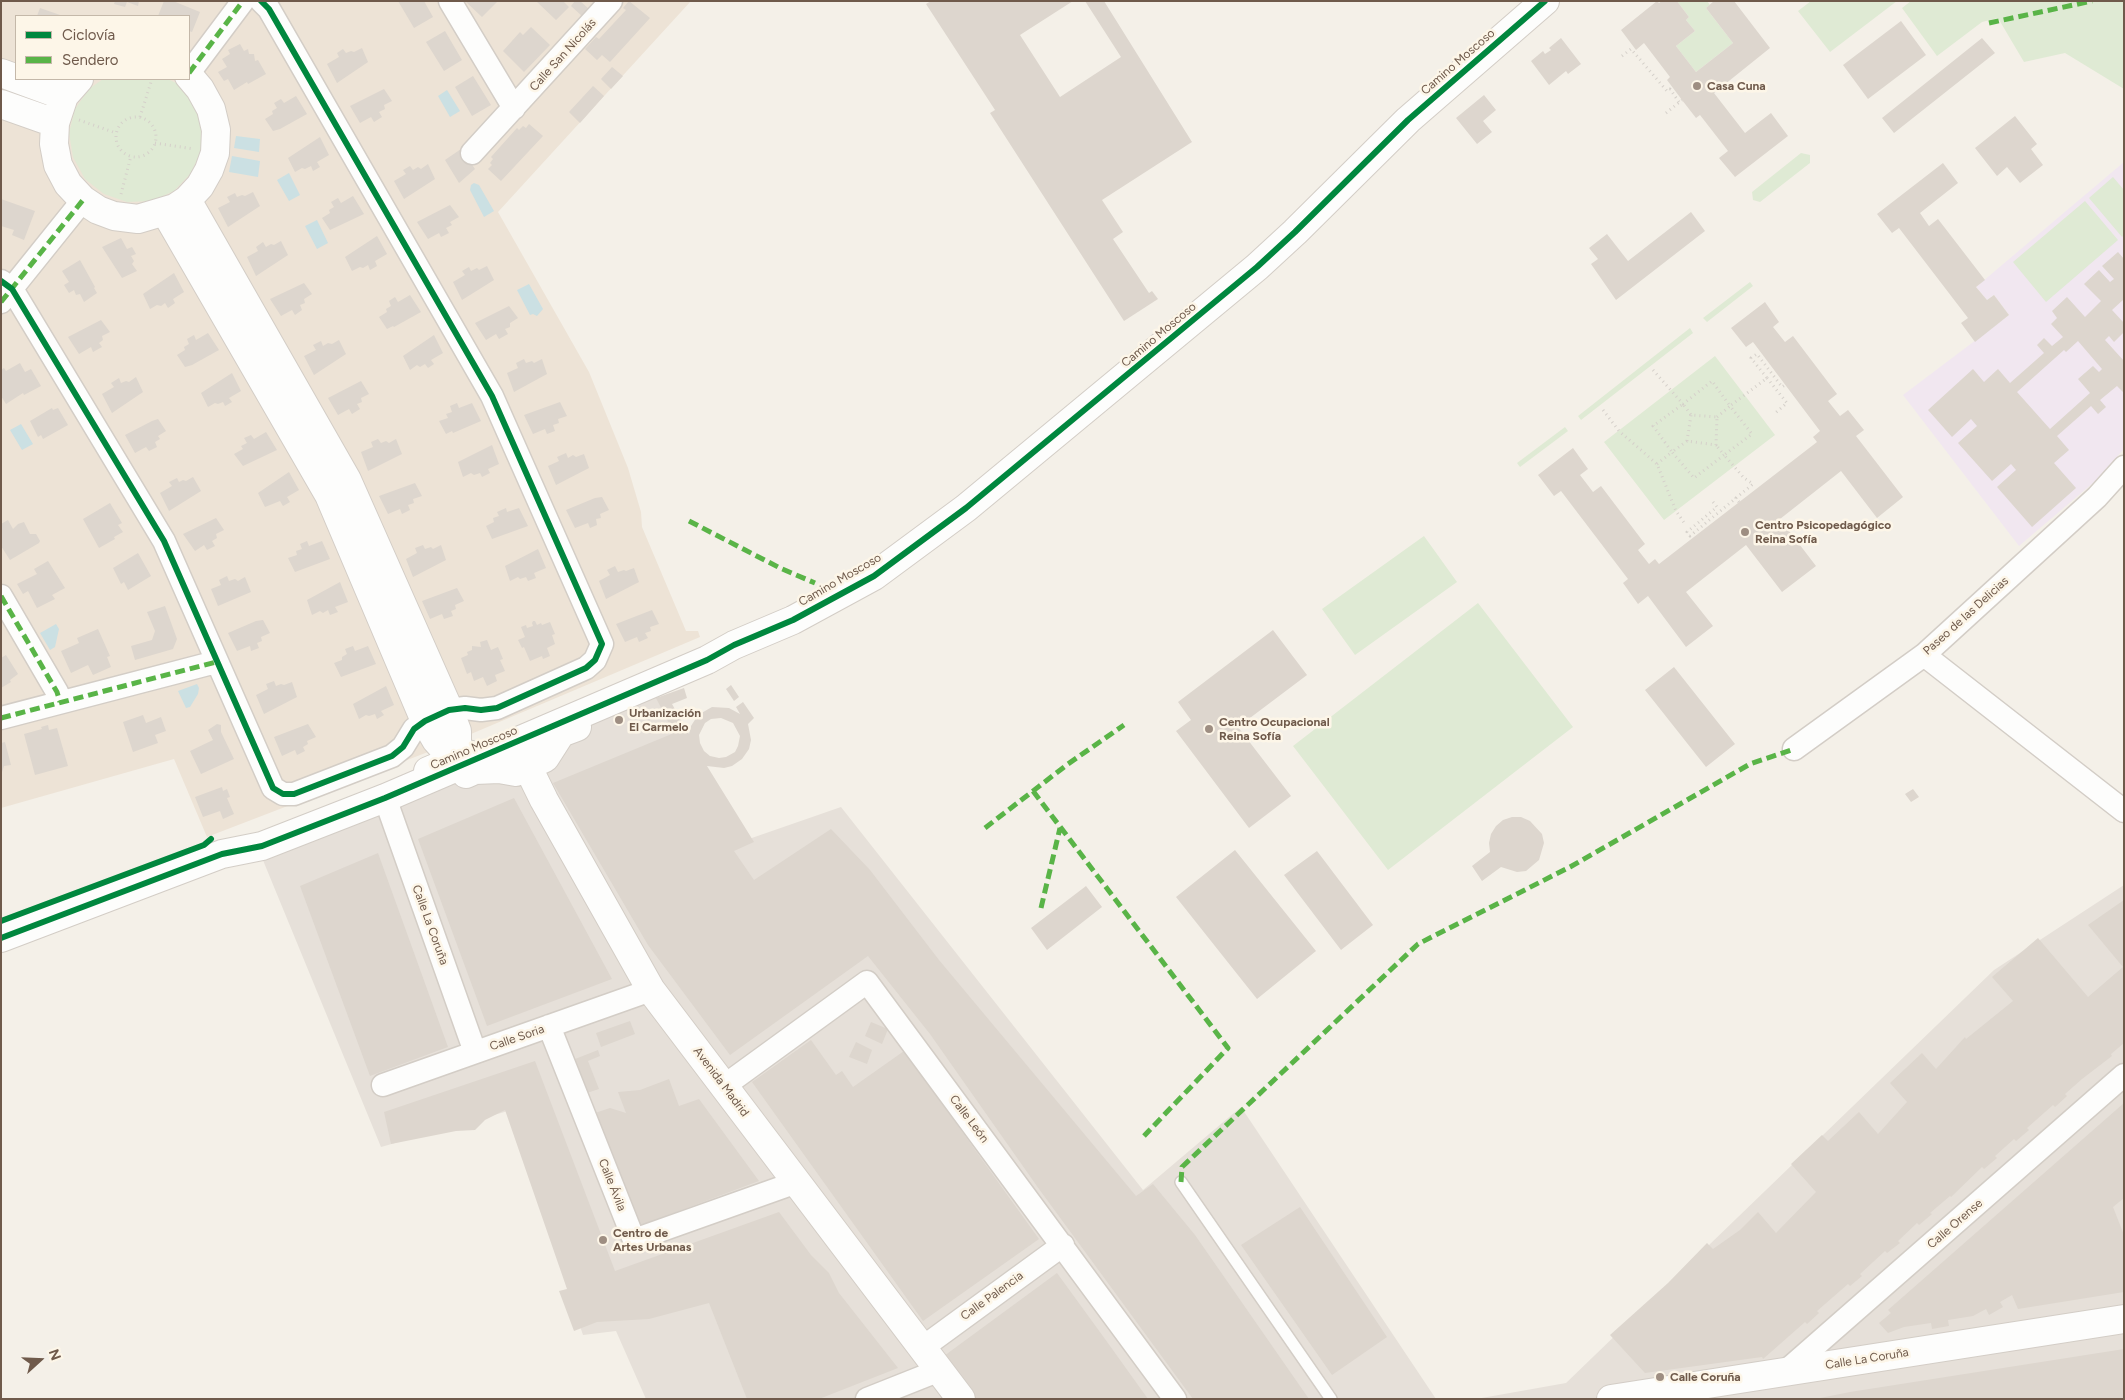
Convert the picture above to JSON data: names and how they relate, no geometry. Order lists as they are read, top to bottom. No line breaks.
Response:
{"streets":{"street":["Calle San Nicolás","Camino Moscoso","Paseo de las Delicias","Calle La Coruña","Calle Soria","Avenida Madrid","Calle León","Calle Ávila","Calle Orense","Calle Palencia"]},"crossings":[["Camino Moscoso","Calle La Coruña"],["Camino Moscoso","Avenida Madrid"],["Calle La Coruña","Calle Soria"],["Calle La Coruña","Calle Orense"],["Calle Soria","Avenida Madrid"],["Calle Soria","Calle Ávila"],["Avenida Madrid","Calle León"],["Avenida Madrid","Calle Ávila"],["Avenida Madrid","Calle Palencia"],["Calle León","Calle Palencia"]],"places":["Casa Cuna","Centro Psicopedagógico Reina Sofía","Urbanización El Carmelo","Centro Ocupacional Reina Sofía","Centro de Artes Urbanas","Calle Coruña"],"legend":["Ciclovía","Sendero"],"north":"right"}
